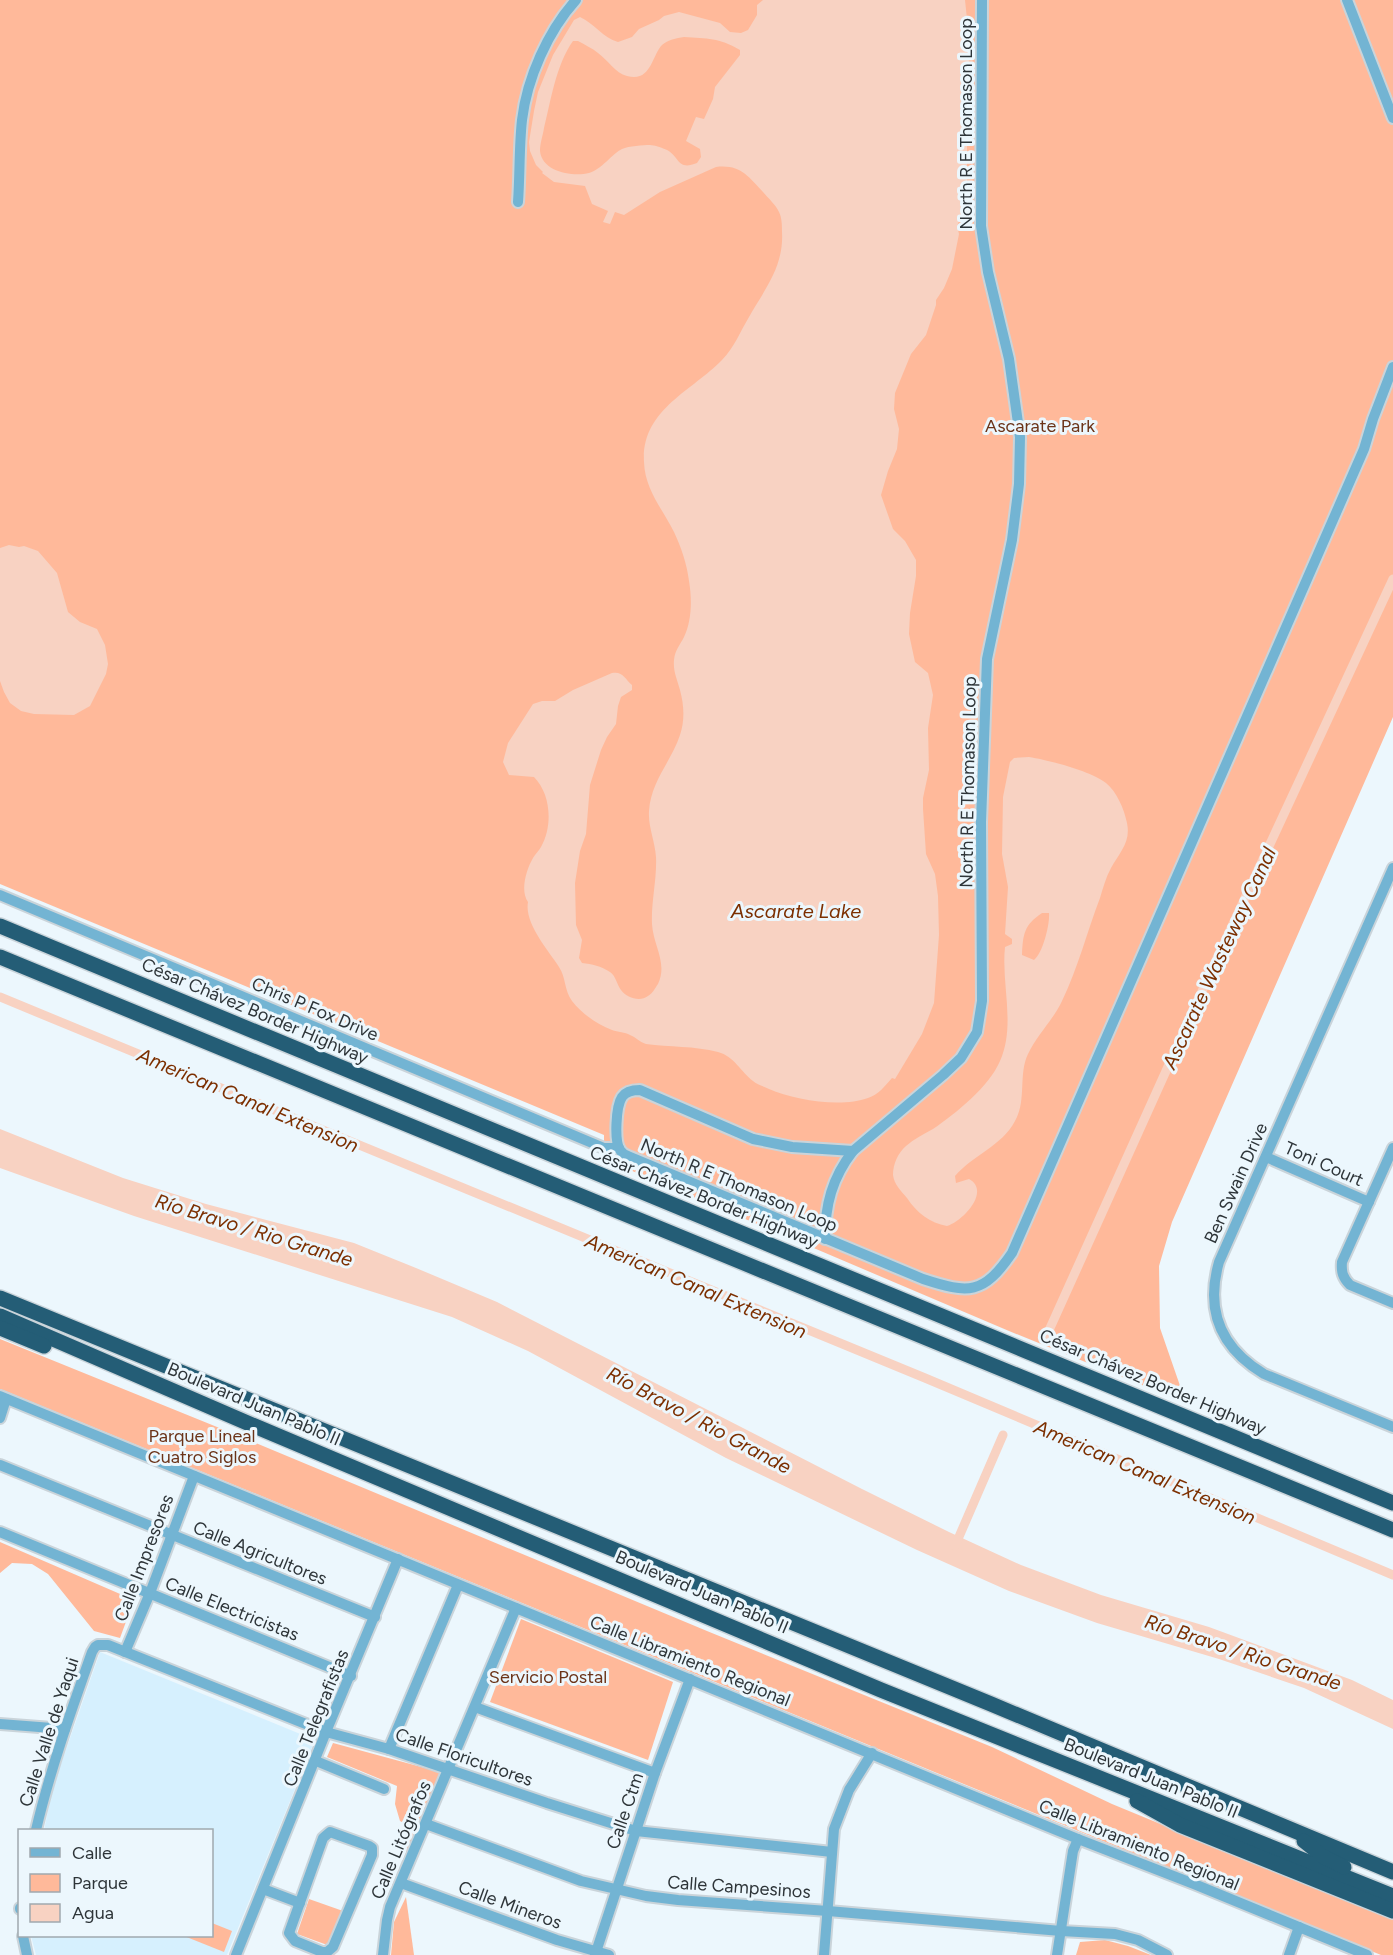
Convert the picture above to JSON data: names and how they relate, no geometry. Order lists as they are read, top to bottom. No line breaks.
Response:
{"streets":{"highway":["César Chávez Border Highway","Boulevard Juan Pablo II"],"street":["North R E Thomason Loop","Chris P Fox Drive","Toni Court","Ben Swain Drive","Calle Agricultores","Calle Impresores","Calle Electricistas","Calle Libramiento Regional","Calle Telegrafistas","Calle Valle de Yaqui","Calle Floricultores","Calle Ctm","Calle Litógrafos","Calle Campesinos","Calle Mineros"]},"crossings":[["North R E Thomason Loop","Chris P Fox Drive"],["Toni Court","Ben Swain Drive"],["Calle Agricultores","Calle Impresores"],["Calle Agricultores","Calle Telegrafistas"],["Calle Impresores","Calle Electricistas"],["Calle Impresores","Calle Libramiento Regional"],["Calle Impresores","Calle Floricultores"],["Calle Electricistas","Calle Telegrafistas"],["Calle Libramiento Regional","Calle Telegrafistas"],["Calle Libramiento Regional","Calle Ctm"],["Calle Libramiento Regional","Calle Litógrafos"],["Calle Telegrafistas","Calle Floricultores"],["Calle Valle de Yaqui","Calle Floricultores"],["Calle Floricultores","Calle Ctm"],["Calle Floricultores","Calle Litógrafos"],["Calle Ctm","Calle Campesinos"],["Calle Ctm","Calle Mineros"],["Calle Litógrafos","Calle Campesinos"],["Calle Litógrafos","Calle Mineros"]],"water":["Ascarate Lake","Ascarate Wasteway Canal","American Canal Extension","Río Bravo / Rio Grande"],"parks":["Ascarate Park","Parque Lineal Cuatro Siglos","Servicio Postal"],"legend":["Calle","Parque","Agua"]}
